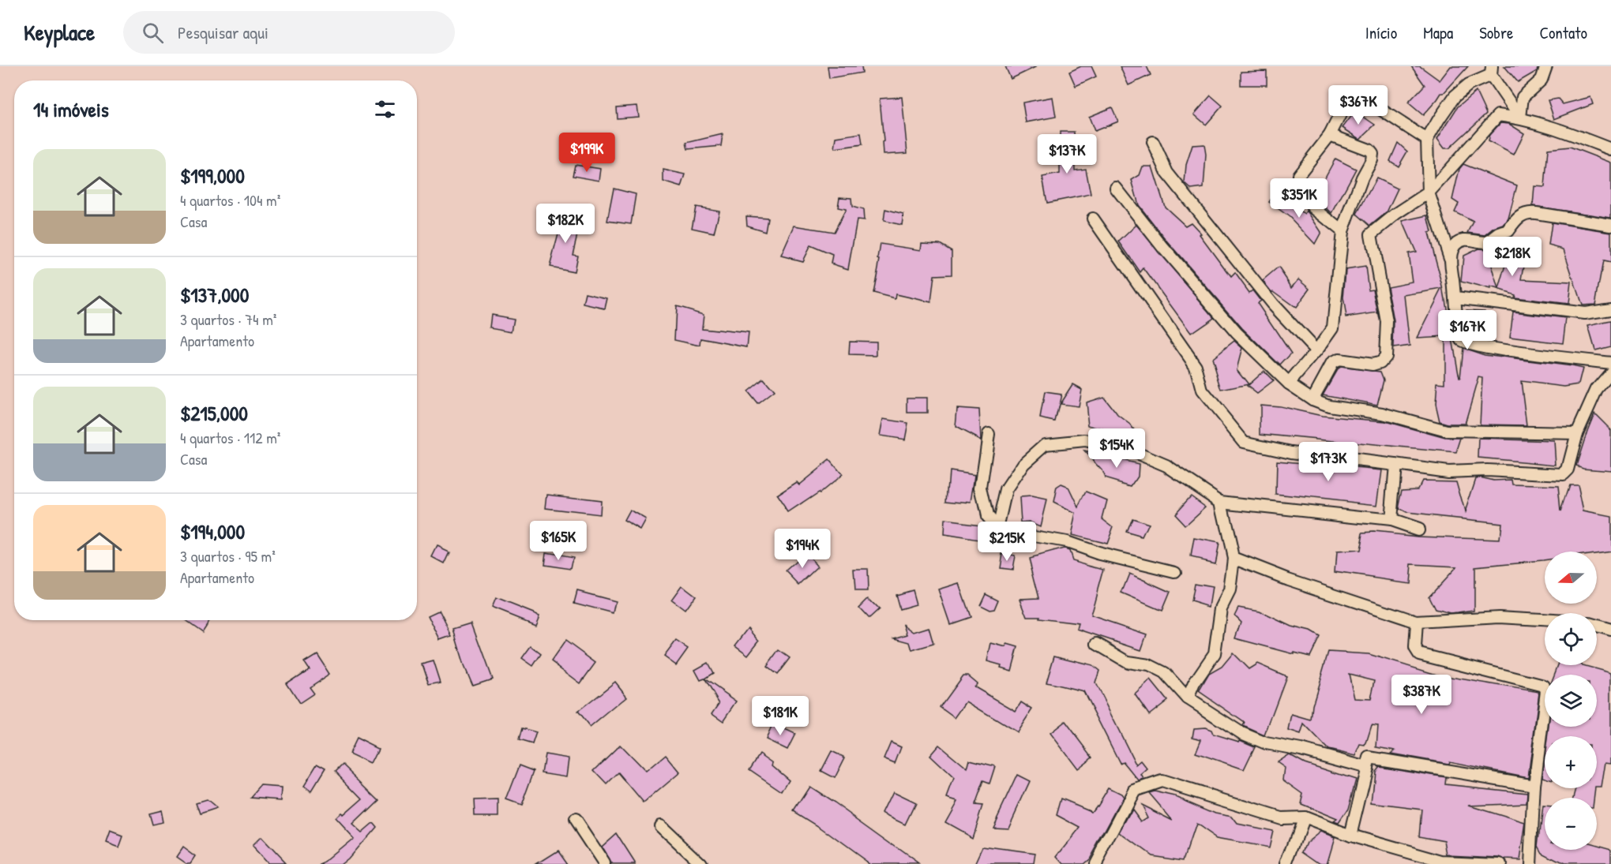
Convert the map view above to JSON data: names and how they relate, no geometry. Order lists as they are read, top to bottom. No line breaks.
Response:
{"north":"left","page":{"header":"Keyplace","search":"Pesquisar aqui","nav":["Início","Mapa","Sobre","Contato"],"heading":"14 imóveis","price":["$367K","$199K","$137K","$351K","$182K","$218K","$167K","$154K","$173K","$165K","$215K","$194K","$387K","$181K"],"list":[{"name":"$199,000","note":"4 quartos · 104 m² · Casa"},{"name":"$137,000","note":"3 quartos · 74 m² · Apartamento"},{"name":"$215,000","note":"4 quartos · 112 m² · Casa"},{"name":"$194,000","note":"3 quartos · 95 m² · Apartamento"}],"map_buttons":["+","−"]}}
